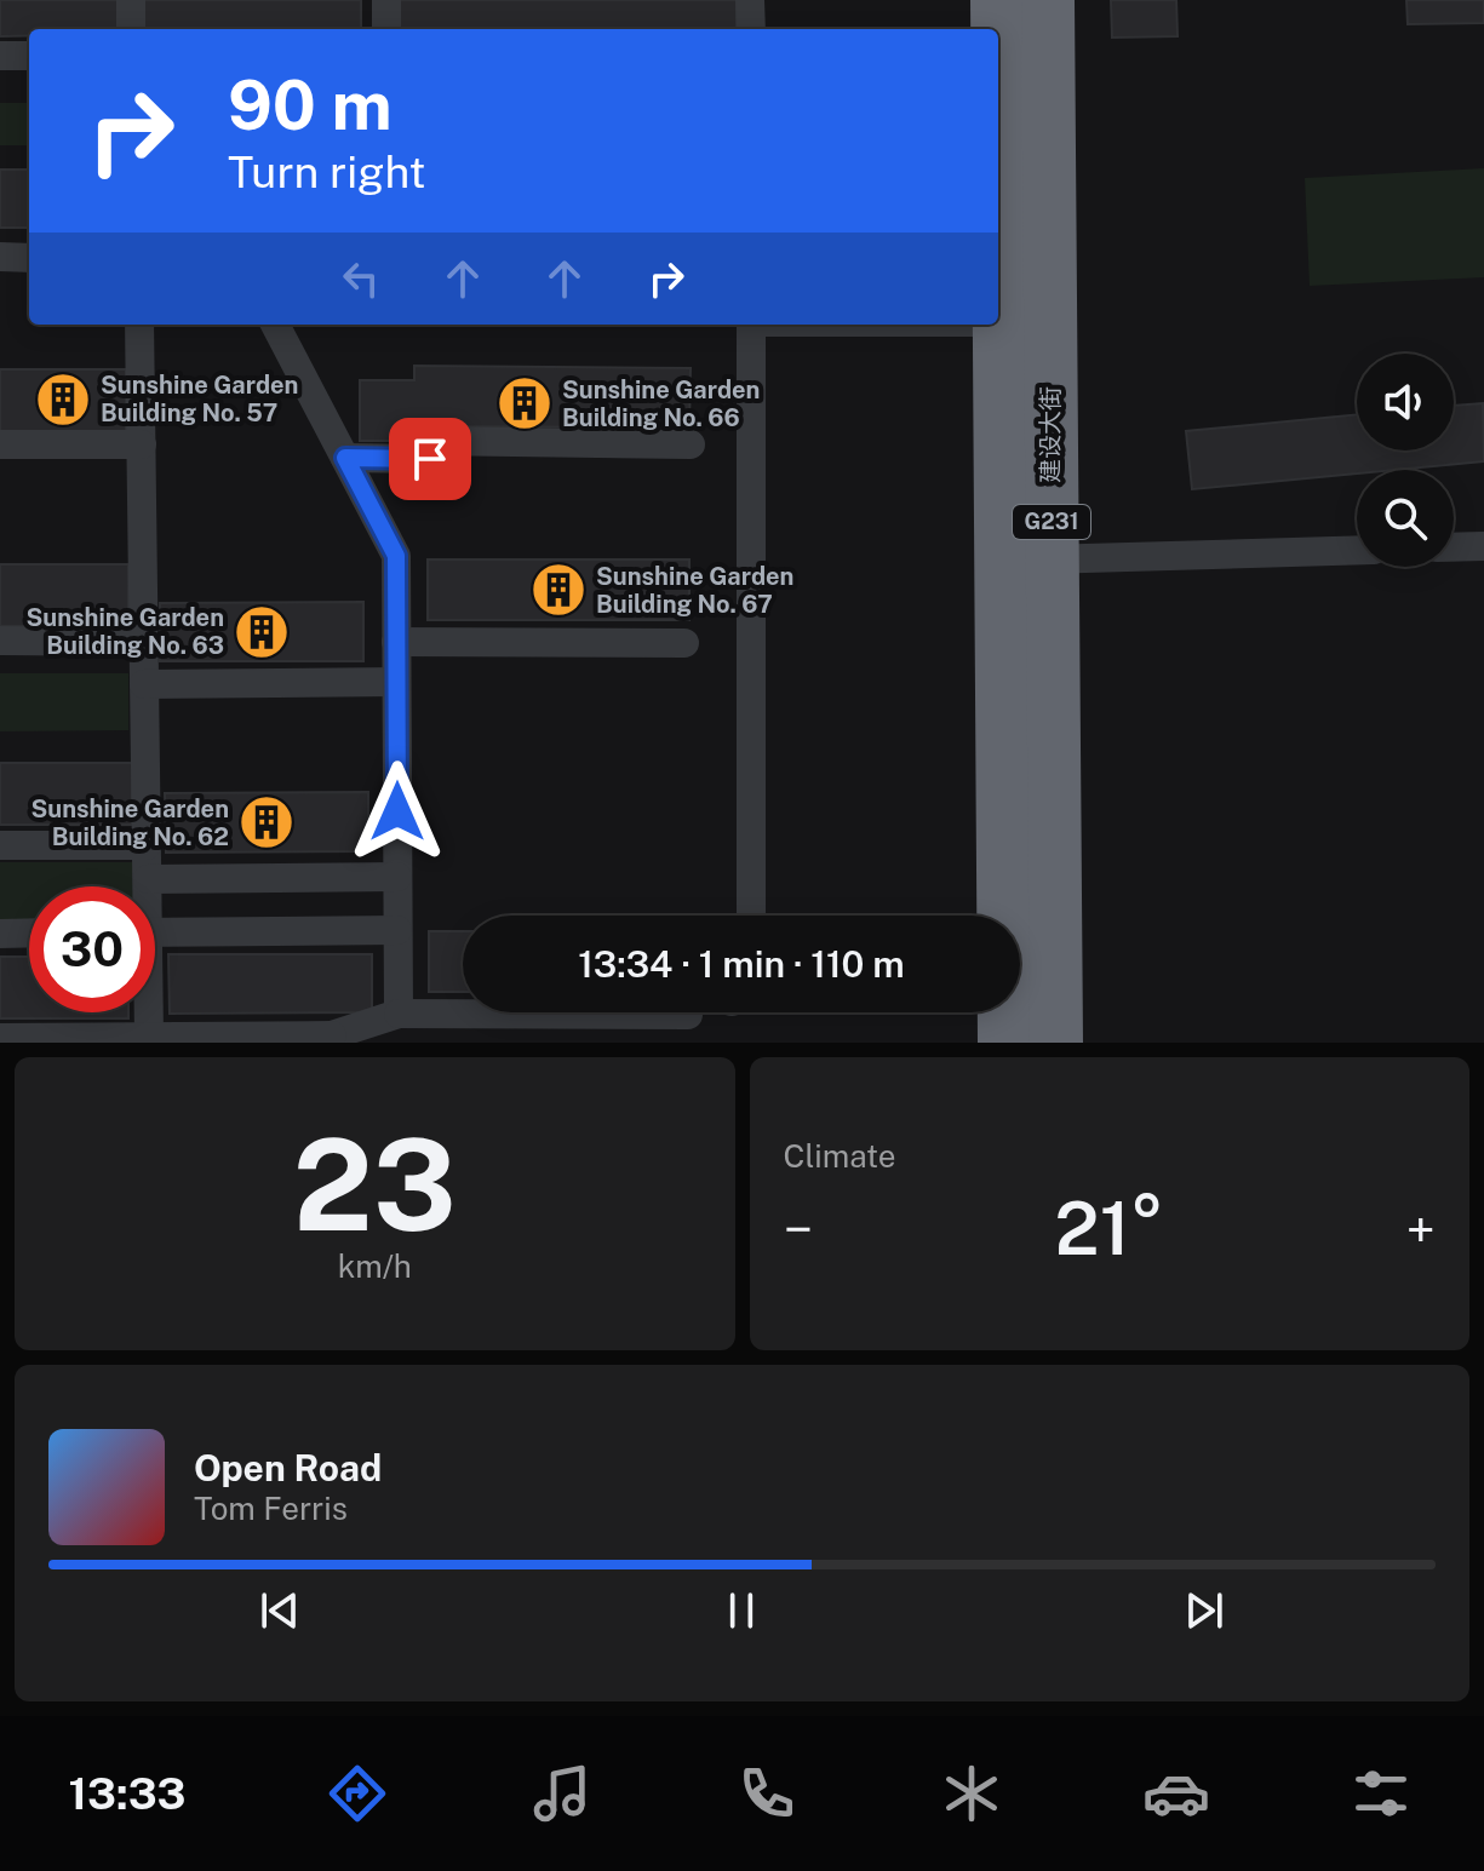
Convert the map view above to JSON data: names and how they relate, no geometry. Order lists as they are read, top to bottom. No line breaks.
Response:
{"streets":{"highway":["建设大街","G231"]},"places":{"building":["Sunshine Garden Building No. 57","Sunshine Garden Building No. 66","Sunshine Garden Building No. 67","Sunshine Garden Building No. 63","Sunshine Garden Building No. 62"]},"page":{"turn":["90 m","Turn right"],"limit":"30","trip":"13:34 · 1 min · 110 m","tile":[["23","km/h"],"Climate"],"heat":["−","21°","+"],"song":["Open Road","Tom Ferris"],"tabs":"13:33"}}
